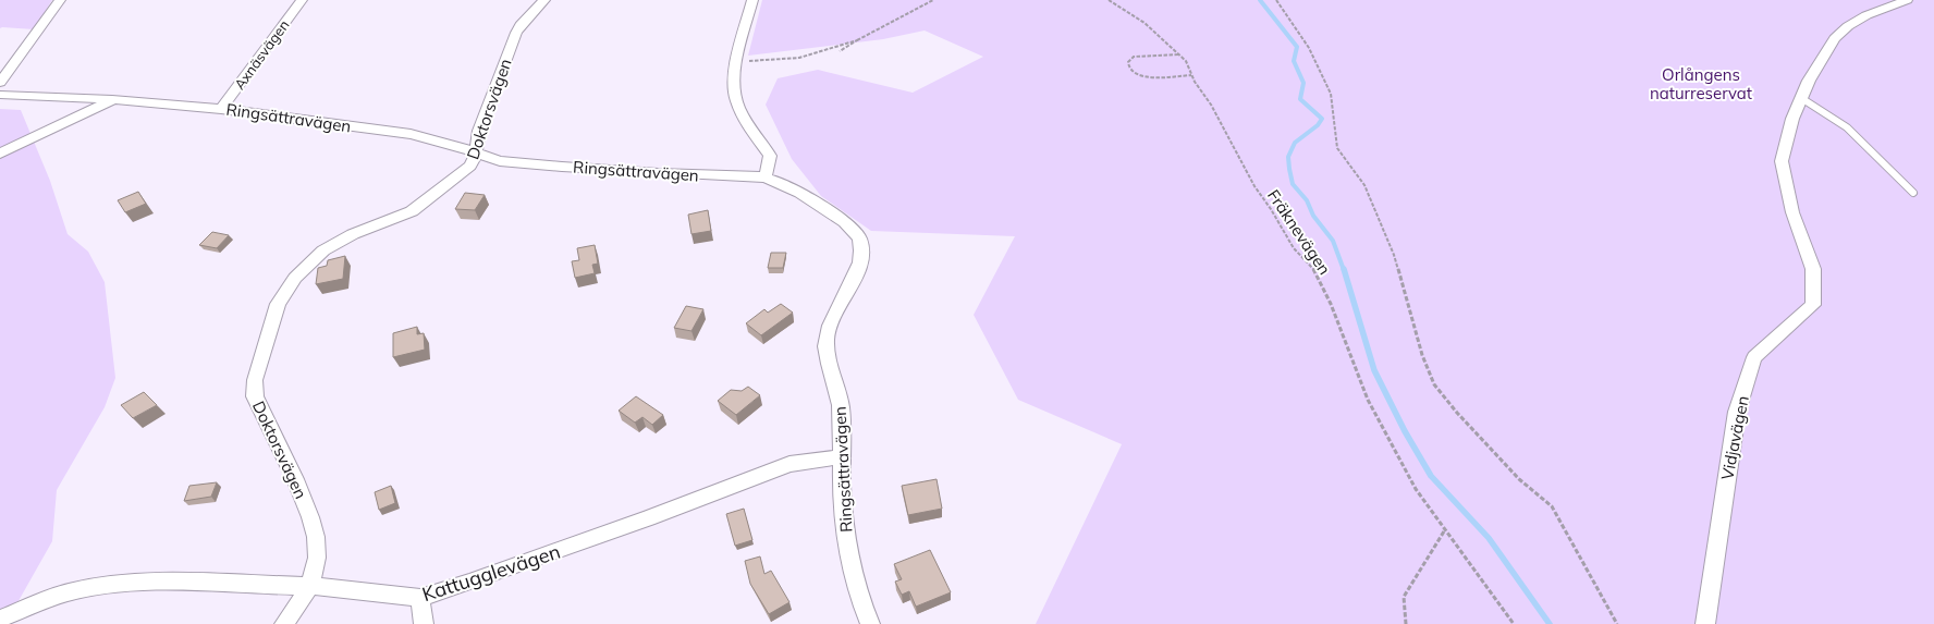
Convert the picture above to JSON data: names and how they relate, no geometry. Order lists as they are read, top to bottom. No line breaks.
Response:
{"streets":{"street":["Axnäsvägen","Doktorsvägen","Ringsättravägen","Vidjavägen","Kattugglevägen"],"path":["Fräknevägen"]},"crossings":[["Axnäsvägen","Ringsättravägen"],["Doktorsvägen","Ringsättravägen"],["Doktorsvägen","Kattugglevägen"],["Ringsättravägen","Kattugglevägen"]],"parks":["Orlångens naturreservat"]}
